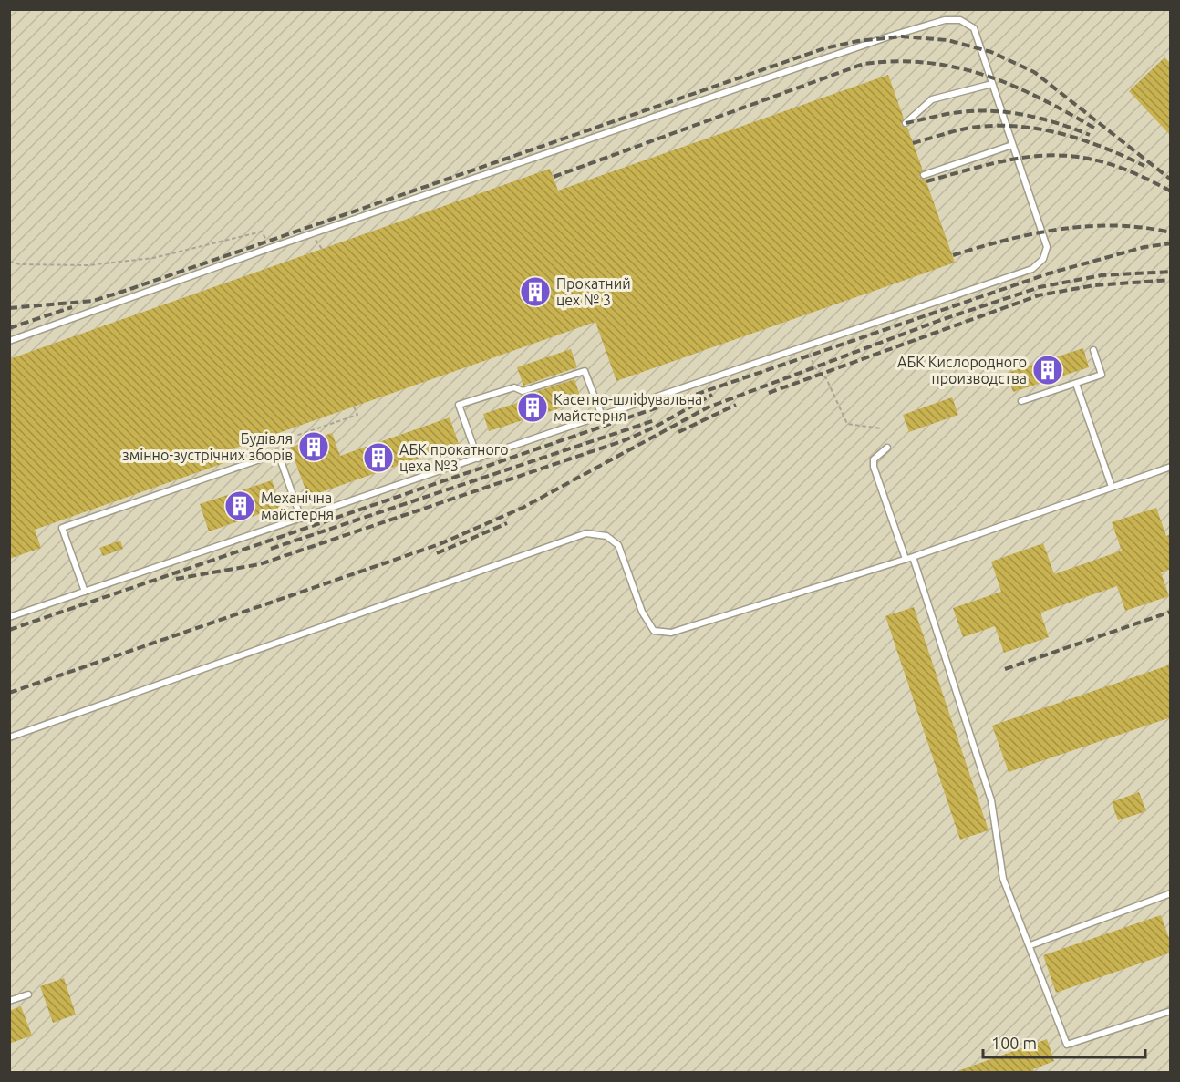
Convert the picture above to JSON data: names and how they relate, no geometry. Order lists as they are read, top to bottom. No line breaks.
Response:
{"places":{"building":["Прокатний цех № 3","АБК Кислородного производства","Касетно-шліфувальна майстерня","Будівля змінно-зустрічних зборів","АБК прокатного цеха №3","Механічна майстерня"]},"scale_bar":"100 m"}
